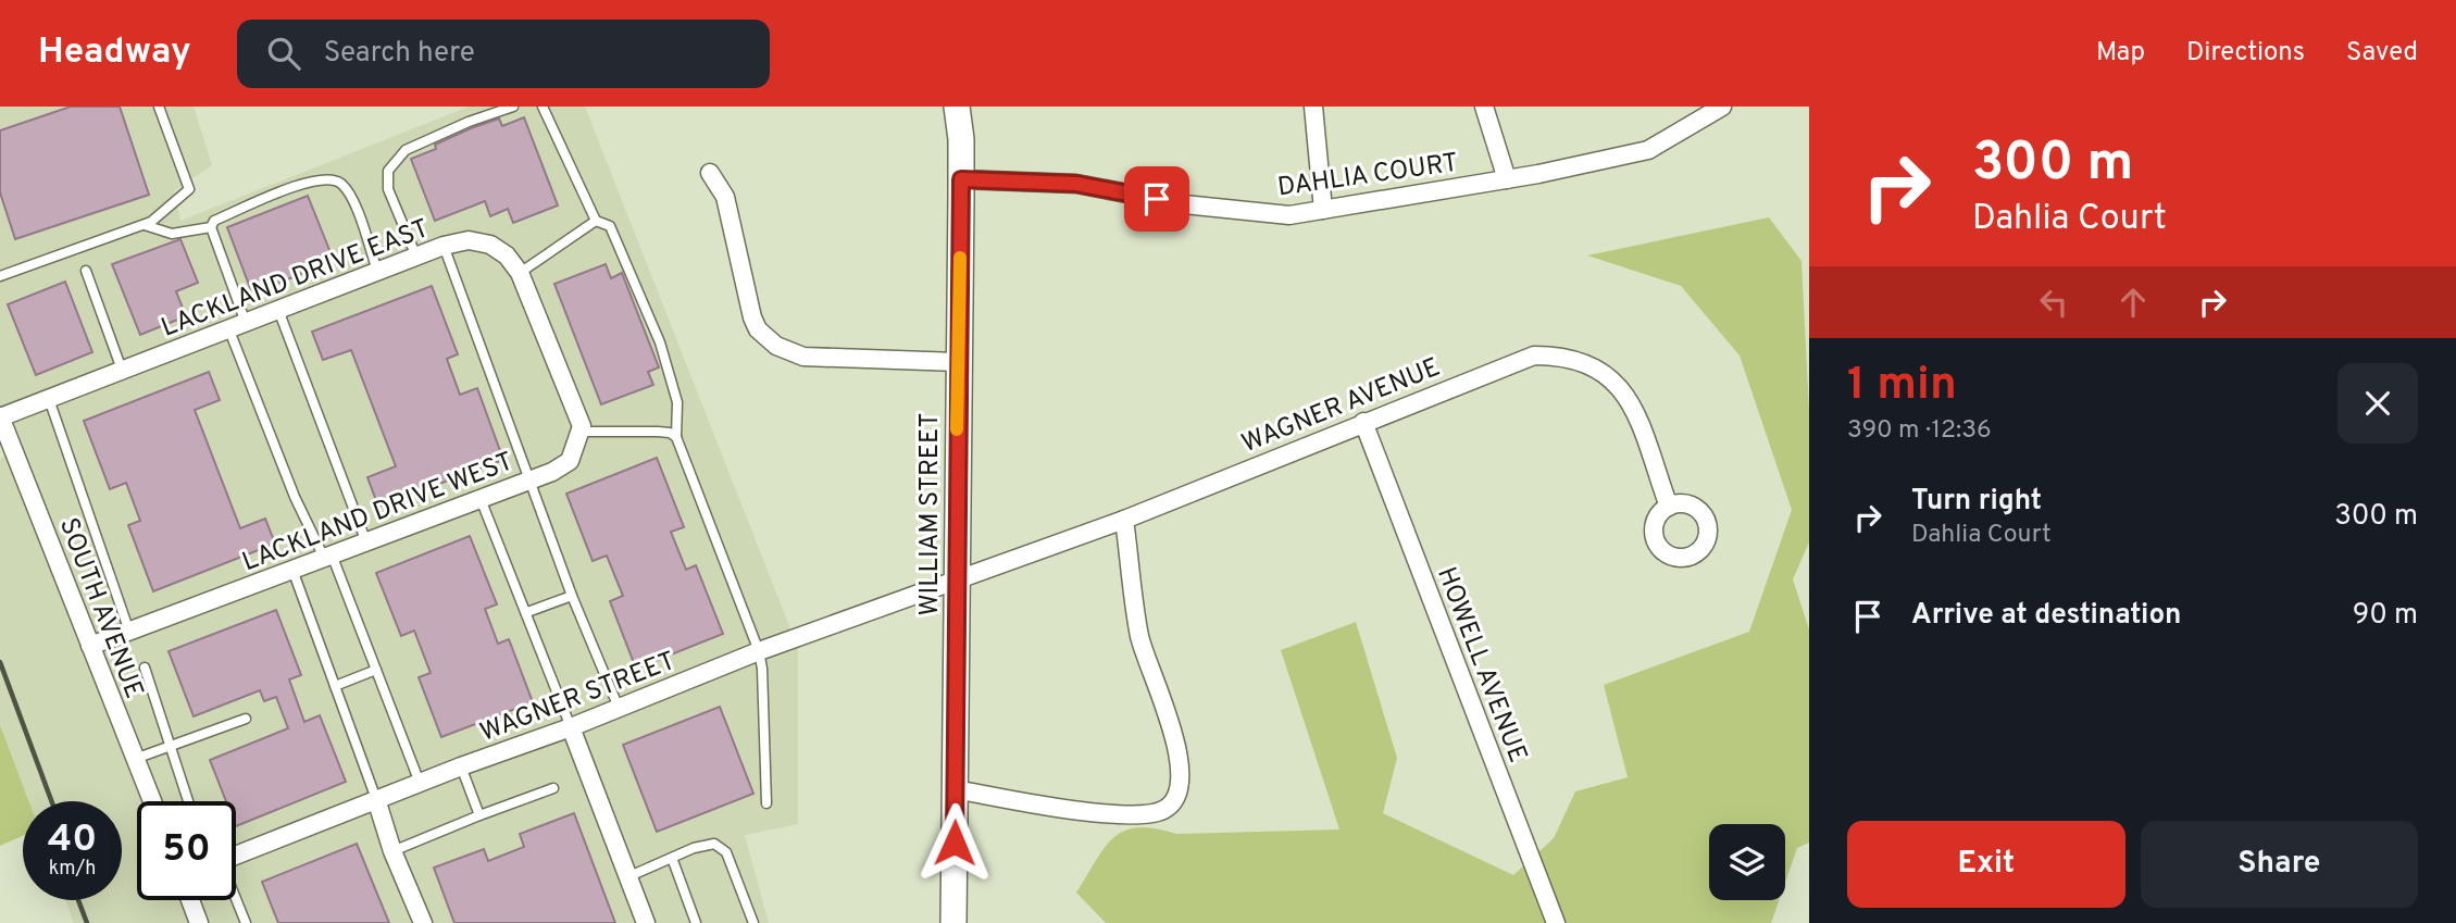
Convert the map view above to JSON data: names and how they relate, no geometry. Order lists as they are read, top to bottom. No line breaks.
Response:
{"streets":{"main road":["WILLIAM STREET"],"street":["DAHLIA COURT","LACKLAND DRIVE EAST","WAGNER AVENUE","LACKLAND DRIVE WEST","SOUTH AVENUE","HOWELL AVENUE","WAGNER STREET"]},"crossings":[["DAHLIA COURT","WILLIAM STREET"],["LACKLAND DRIVE EAST","LACKLAND DRIVE WEST"],["LACKLAND DRIVE EAST","SOUTH AVENUE"],["WAGNER AVENUE","WILLIAM STREET"],["WAGNER AVENUE","HOWELL AVENUE"],["WAGNER AVENUE","WAGNER STREET"],["LACKLAND DRIVE WEST","SOUTH AVENUE"],["WILLIAM STREET","WAGNER STREET"]],"page":{"header":"Headway","search":"Search here","nav":["Map","Directions","Saved"],"turn":["300 m","Dahlia Court"],"heading":["1 min","390 m · 12:36"],"list":[{"name":"Turn right","note":"Dahlia Court","value":"300 m"},{"name":"Arrive at destination","value":"90 m"}],"speed":"40 km/h","limit":"50","buttons":["Exit","Share"]}}
